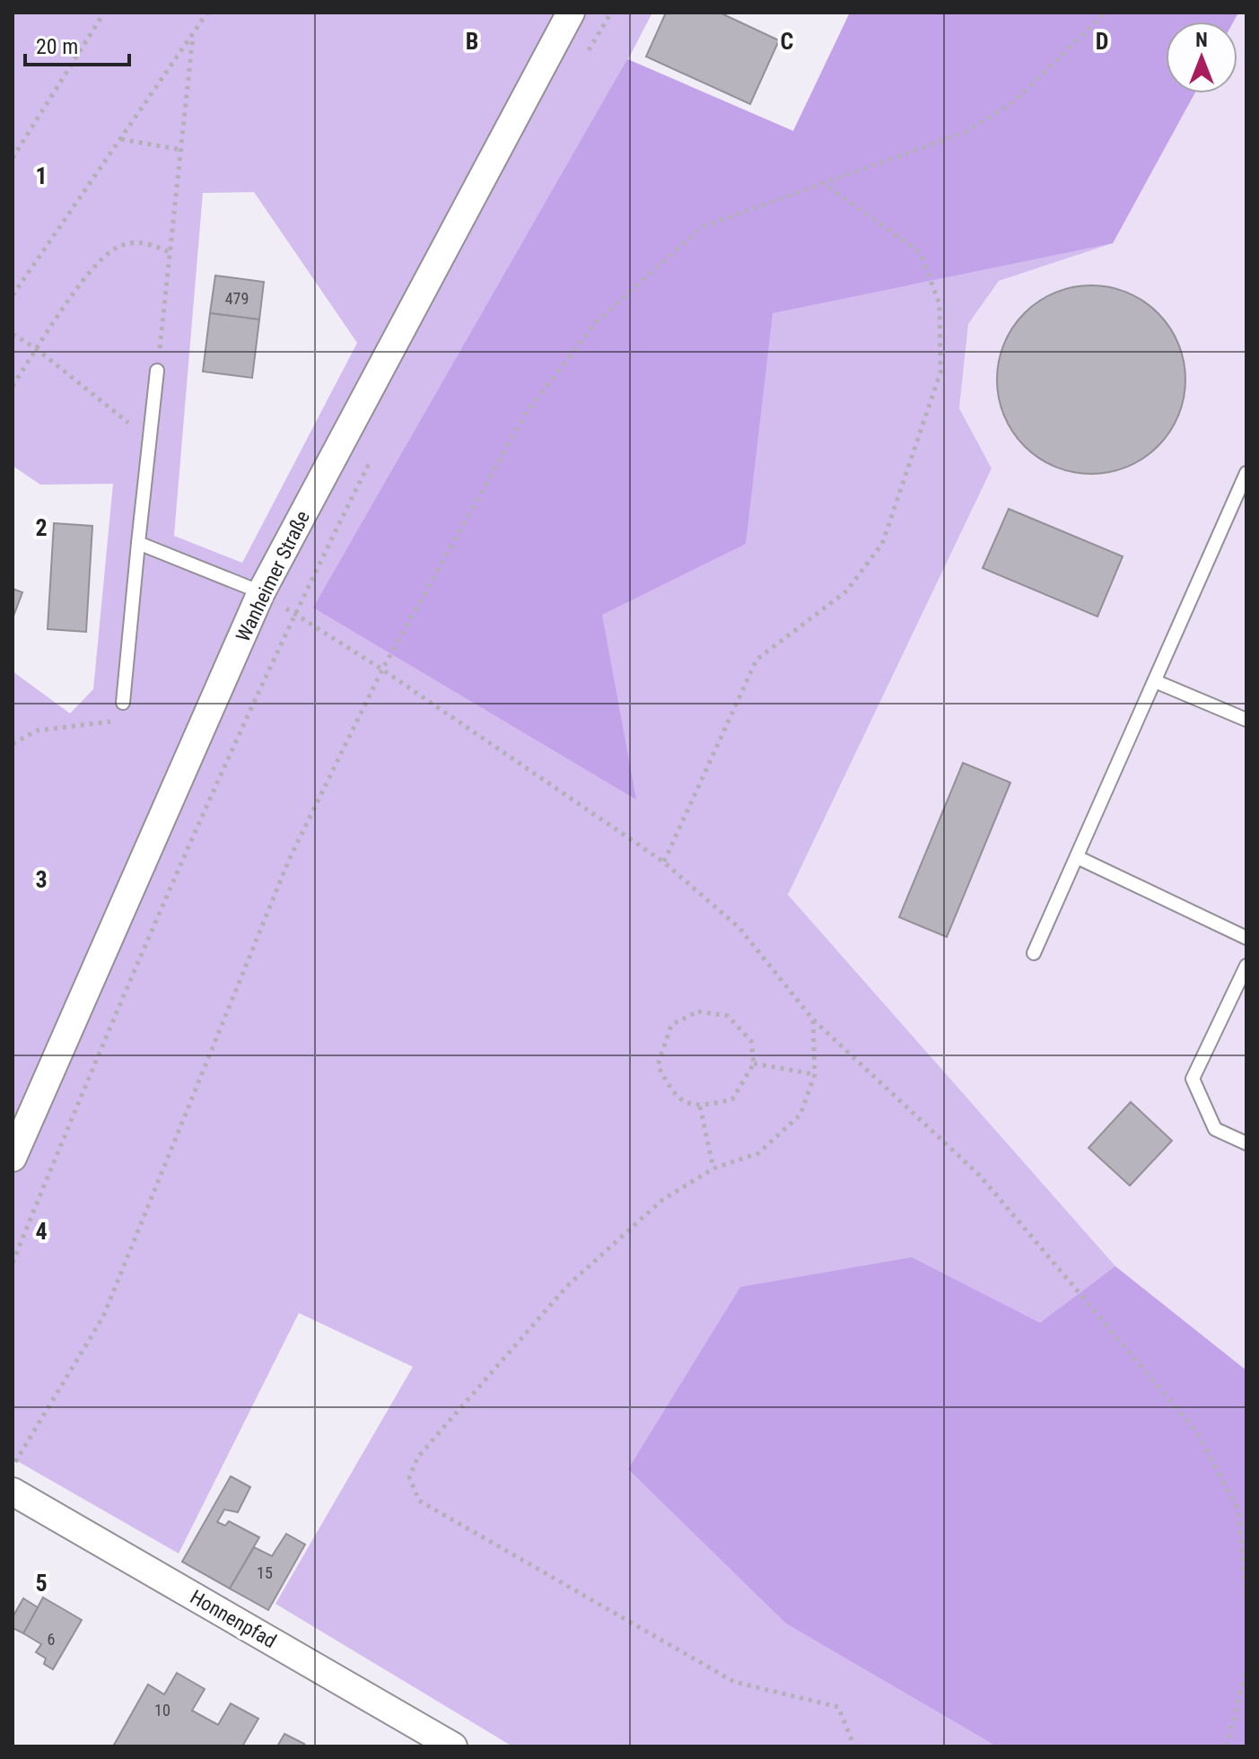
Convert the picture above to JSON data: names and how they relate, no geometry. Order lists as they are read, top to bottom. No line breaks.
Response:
{"streets":{"street":["Wanheimer Straße","Honnenpfad"]},"house_numbers":["479","15","6","10"],"scale_bar":"20 m","north":"top","grid":{"columns":["B","C","D"],"rows":["1","2","3","4","5"]}}
